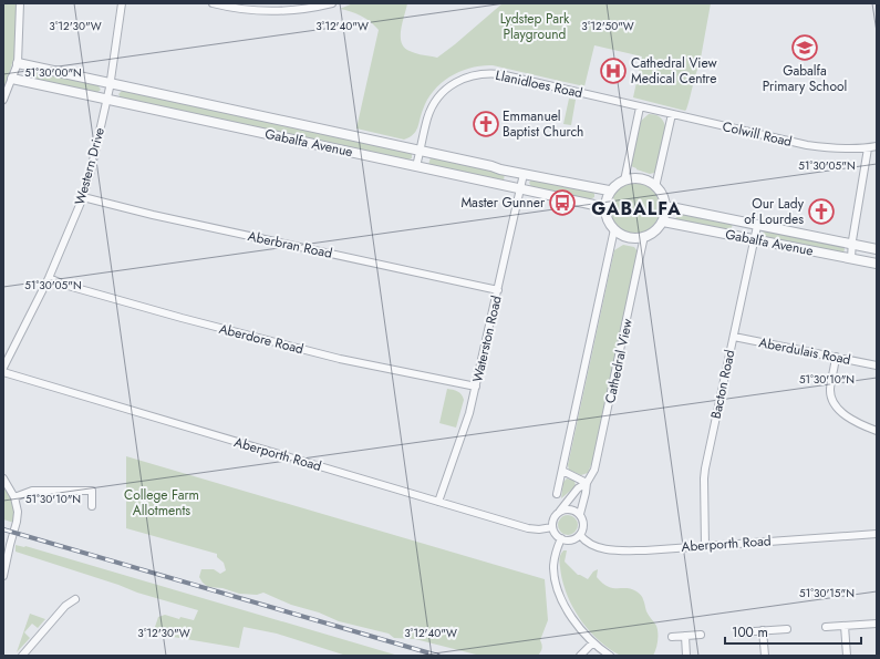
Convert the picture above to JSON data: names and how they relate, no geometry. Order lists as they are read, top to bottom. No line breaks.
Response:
{"streets":{"street":["Llanidloes Road","Colwill Road","Gabalfa Avenue","Western Drive","Aberbran Road","Aberdore Road","Waterston Road","Aberdulais Road","Cathedral View","Bacton Road","Aberporth Road"]},"crossings":[["Llanidloes Road","Colwill Road"],["Llanidloes Road","Gabalfa Avenue"],["Gabalfa Avenue","Western Drive"],["Gabalfa Avenue","Waterston Road"],["Gabalfa Avenue","Cathedral View"],["Gabalfa Avenue","Bacton Road"],["Western Drive","Aberbran Road"],["Western Drive","Aberdore Road"],["Aberbran Road","Waterston Road"],["Aberdore Road","Waterston Road"],["Waterston Road","Aberporth Road"],["Aberdulais Road","Bacton Road"],["Cathedral View","Aberporth Road"],["Bacton Road","Aberporth Road"]],"districts":["GABALFA"],"parks":["Lydstep Park Playground","College Farm Allotments"],"places":{"school or university":["Gabalfa Primary School"],"hospital":["Cathedral View Medical Centre"],"church":["Emmanuel Baptist Church","Our Lady of Lourdes"],"bus stop":["Master Gunner"]},"scale_bar":"100 m","coordinates":["3°12'30\"W","3°12'40\"W","3°12'50\"W","51°30'00\"N","51°30'05\"N","51°30'10\"N","51°30'15\"N"]}
